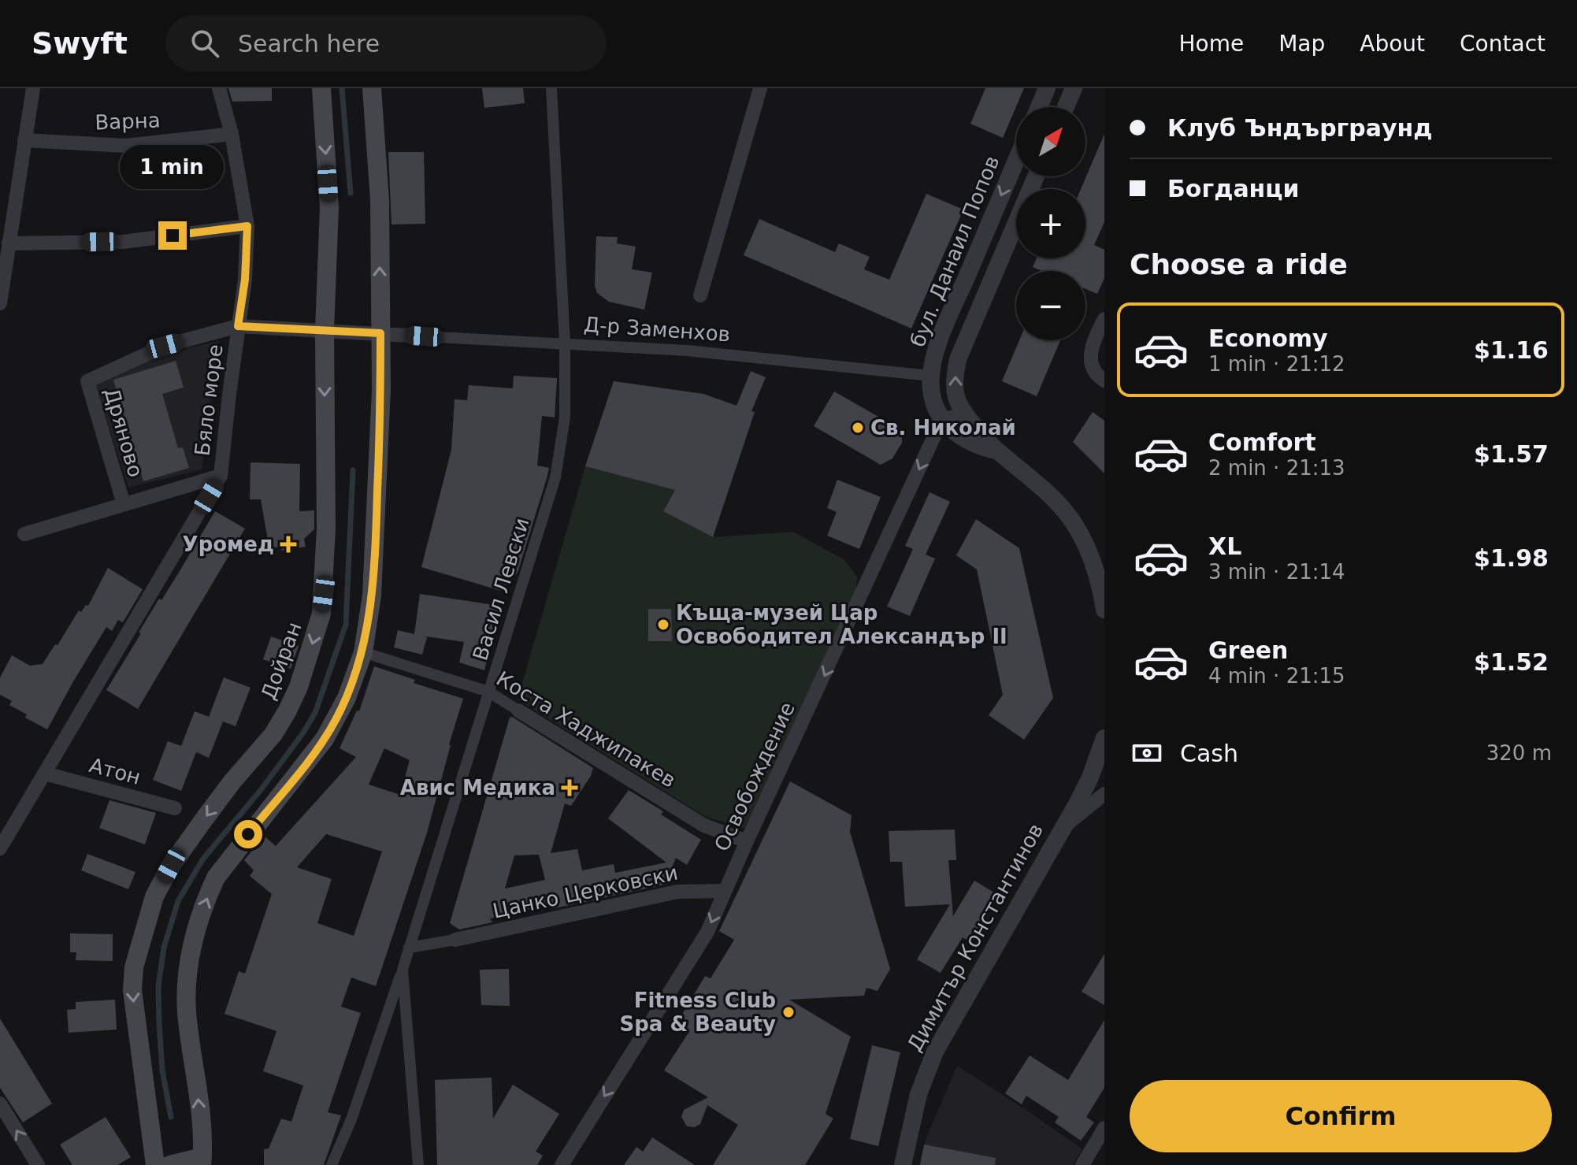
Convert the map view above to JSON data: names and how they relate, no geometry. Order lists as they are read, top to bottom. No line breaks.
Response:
{"streets":{"main road":["Дойран"],"street":["Варна","бул. Данаил Попов","Д-р Заменхов","Бяло море","Дряново","Васил Левски","Коста Хаджипакев","Атон","Освобождение","Цанко Церковски","Димитър Константинов"]},"crossings":[["Варна","Бяло море"],["бул. Данаил Попов","Д-р Заменхов"],["бул. Данаил Попов","Освобождение"],["Д-р Заменхов","Бяло море"],["Д-р Заменхов","Дряново"],["Д-р Заменхов","Васил Левски"],["Д-р Заменхов","Дойран"],["Бяло море","Дряново"],["Бяло море","Атон"],["Васил Левски","Коста Хаджипакев"],["Коста Хаджипакев","Освобождение"],["Освобождение","Цанко Церковски"]],"one_way":["Освобождение"],"places":{"other":["Св. Николай","Къща-музей Цар Освободител Александър II","Fitness Club Spa & Beauty"],"health":["Уромед","Авис Медика"]},"north":"top right","page":{"header":"Swyft","search":"Search here","nav":["Home","Map","About","Contact"],"banner":["Клуб Ъндърграунд","Богданци"],"map_buttons":["+","−"],"bubble":"1 min","heading":"Choose a ride","list":[{"name":"Economy","note":"1 min · 21:12","value":"$1.16"},{"name":"Comfort","note":"2 min · 21:13","value":"$1.57"},{"name":"XL","note":"3 min · 21:14","value":"$1.98"},{"name":"Green","note":"4 min · 21:15","value":"$1.52"}],"pay":["Cash","320 m"],"buttons":"Confirm"}}
